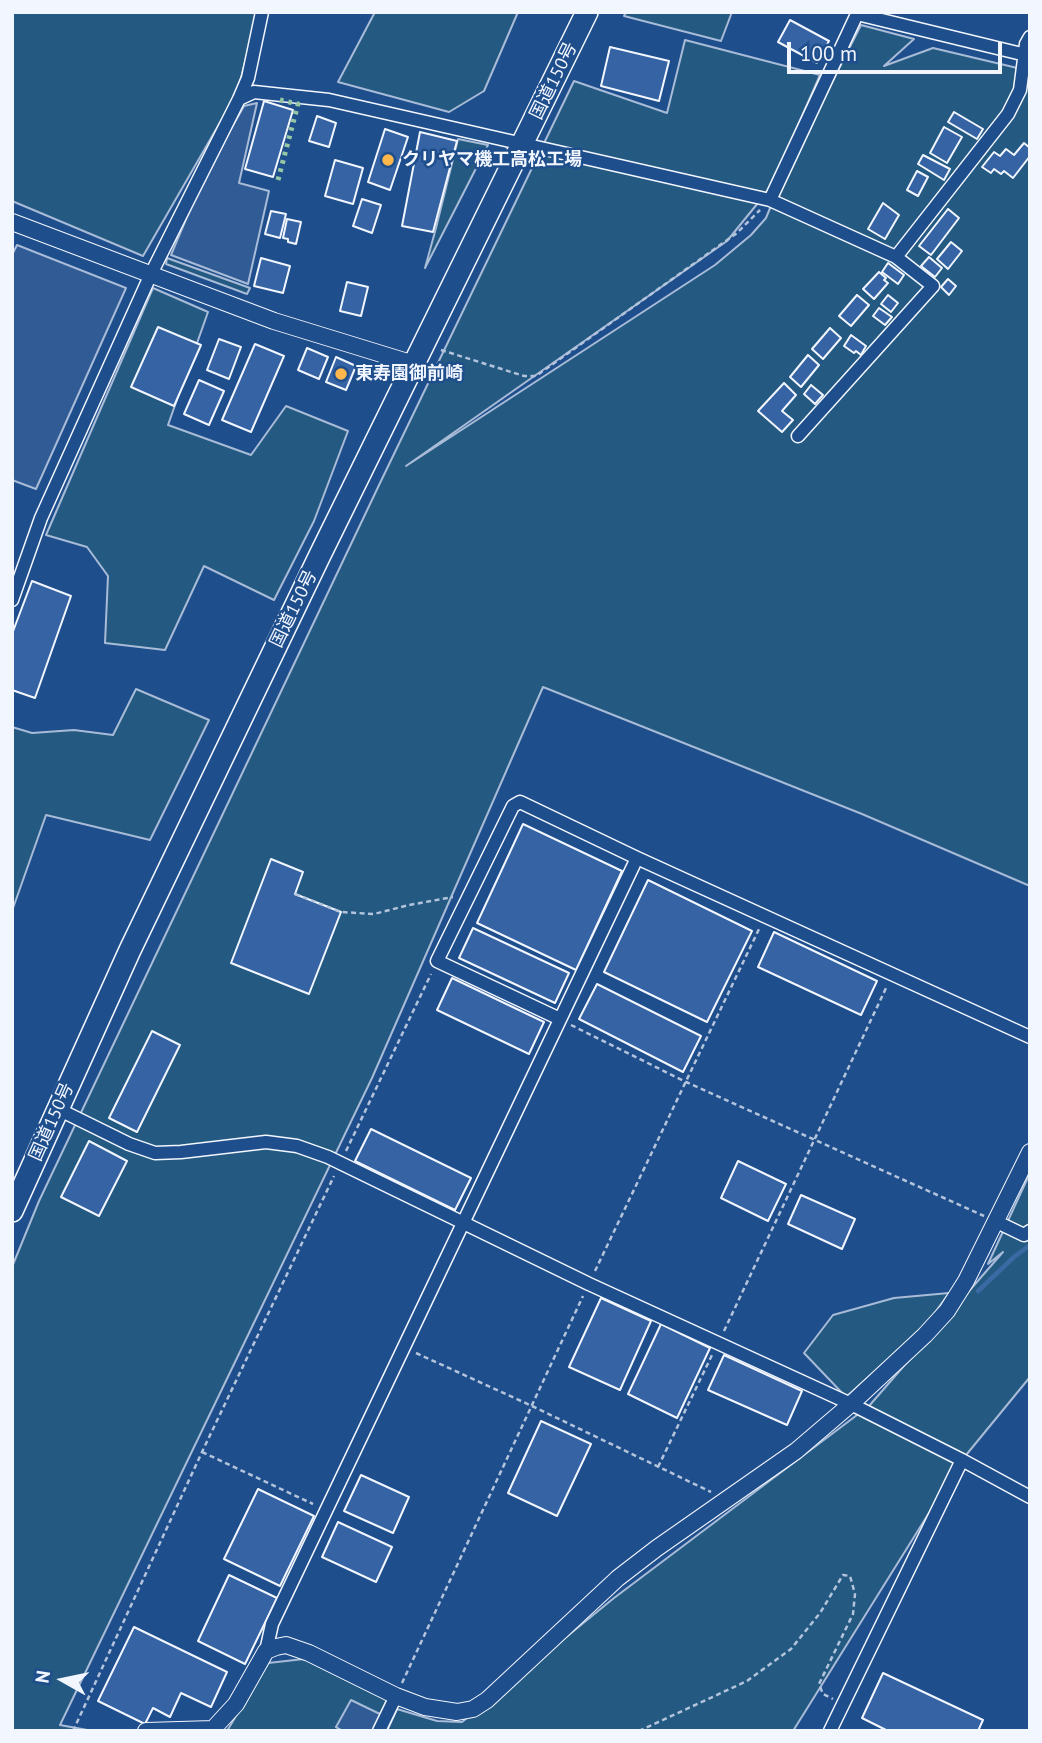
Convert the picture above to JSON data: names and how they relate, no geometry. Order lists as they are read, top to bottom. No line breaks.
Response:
{"streets":{"highway":["国道150号"]},"places":["クリヤマ機工高松工場","東寿園御前崎"],"scale_bar":"100 m","north":"left"}
